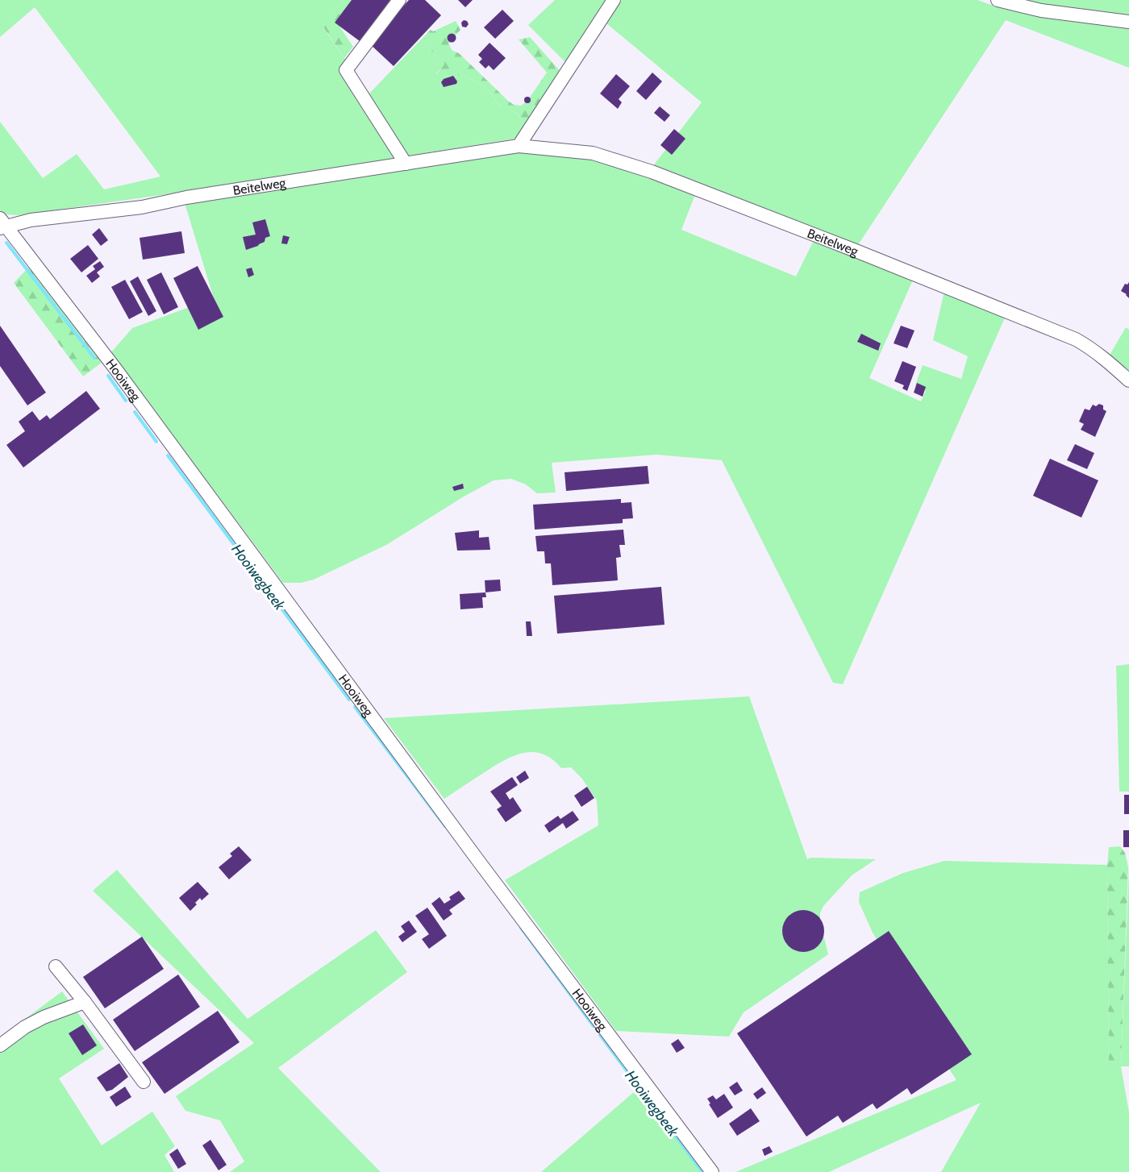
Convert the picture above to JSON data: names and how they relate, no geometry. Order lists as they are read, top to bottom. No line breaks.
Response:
{"streets":{"street":["Beitelweg","Hooiweg"]},"crossings":[["Beitelweg","Hooiweg"]],"water":["Hooiwegbeek"]}
